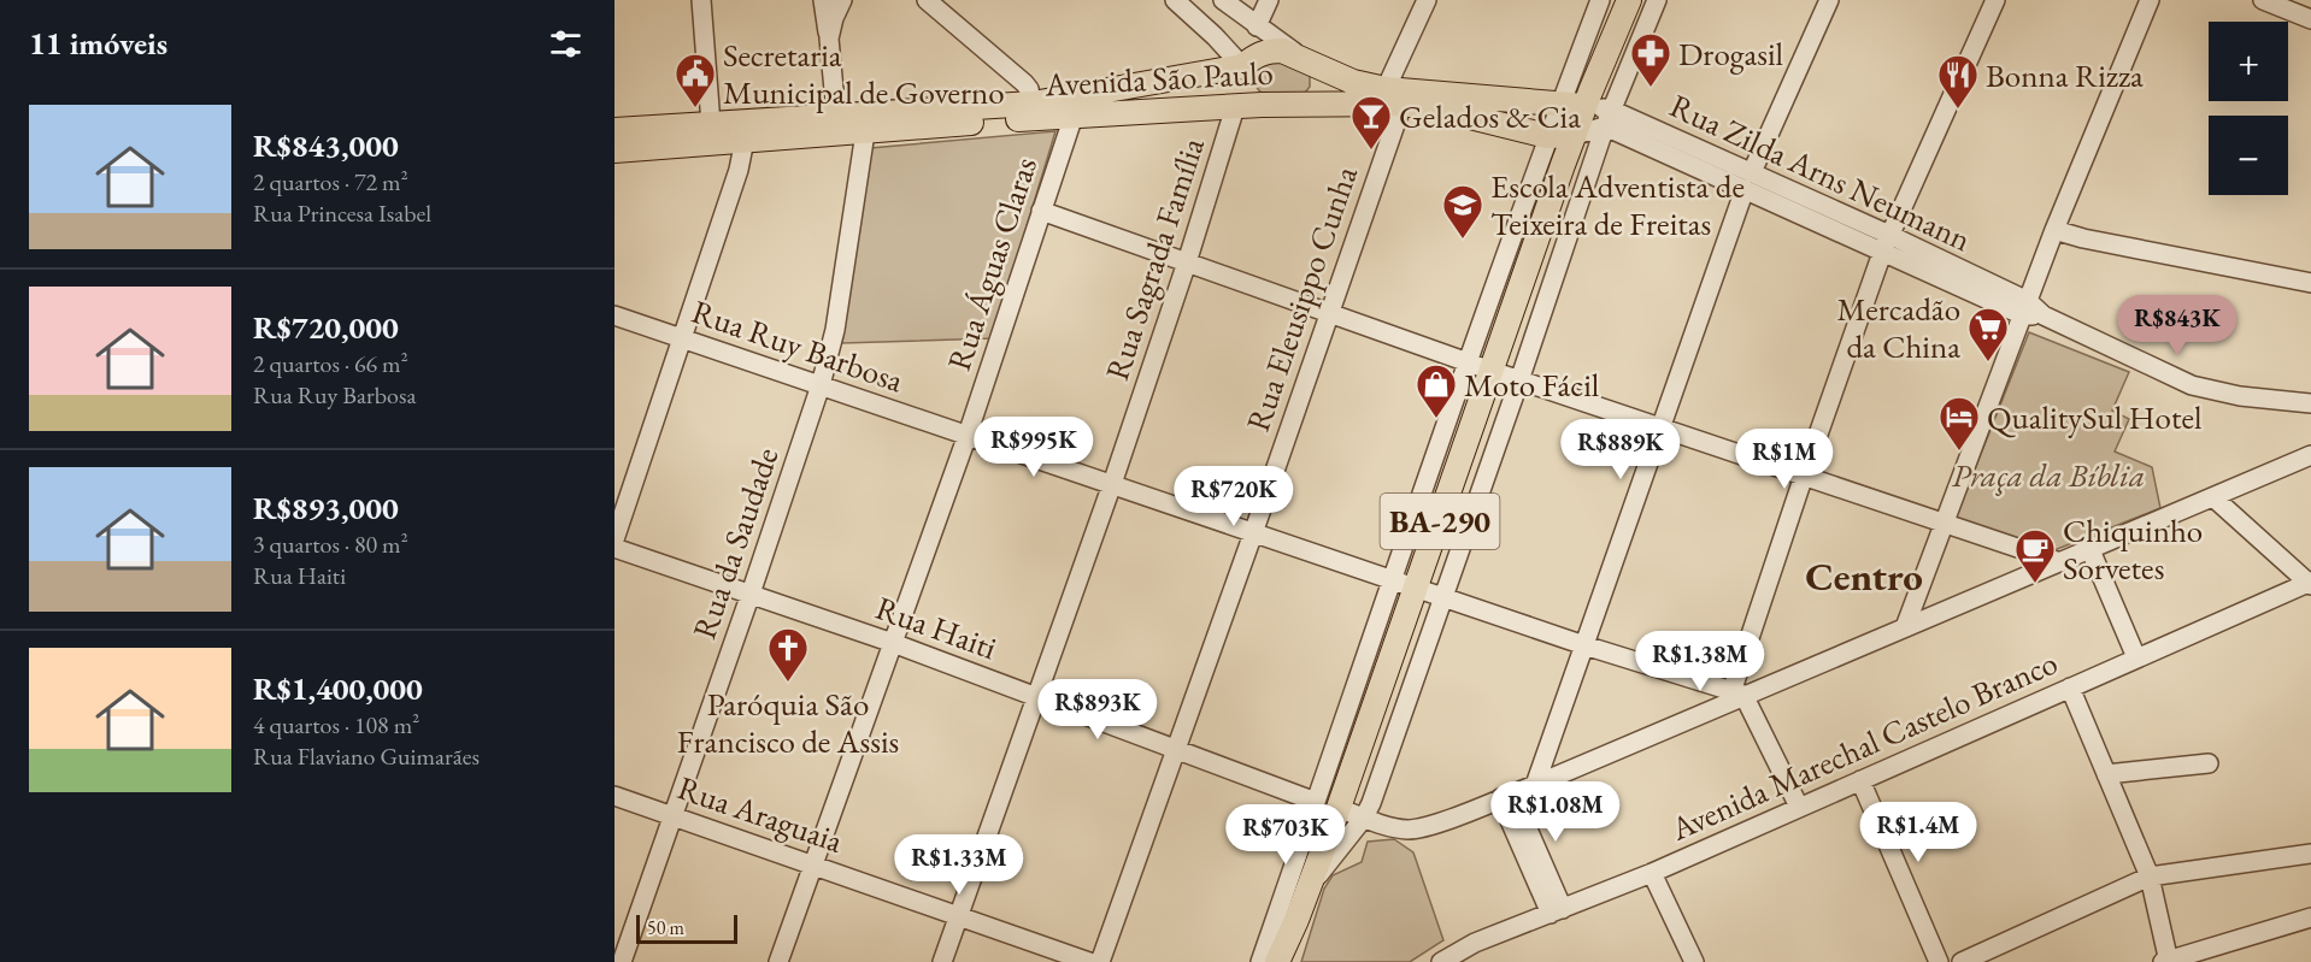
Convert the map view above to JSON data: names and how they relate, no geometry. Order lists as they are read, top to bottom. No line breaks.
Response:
{"streets":{"main road":["Avenida São Paulo","BA-290"],"street":["Rua Zilda Arns Neumann","Rua Sagrada Família","Rua Águas Claras","Rua Eleusippo Cunha","Rua Ruy Barbosa","Rua da Saudade","Rua Haiti","Avenida Marechal Castelo Branco","Rua Araguaia"]},"crossings":[["Avenida São Paulo","Rua Zilda Arns Neumann"],["Avenida São Paulo","Rua Sagrada Família"],["Avenida São Paulo","Rua Águas Claras"],["Avenida São Paulo","Rua Eleusippo Cunha"],["Avenida São Paulo","BA-290"],["Avenida São Paulo","Rua da Saudade"],["Rua Zilda Arns Neumann","BA-290"],["Rua Sagrada Família","Rua Ruy Barbosa"],["Rua Sagrada Família","Rua Haiti"],["Rua Sagrada Família","Rua Araguaia"],["Rua Águas Claras","Rua Ruy Barbosa"],["Rua Águas Claras","Rua Haiti"],["Rua Águas Claras","Rua Araguaia"],["Rua Eleusippo Cunha","Rua Ruy Barbosa"],["Rua Eleusippo Cunha","Rua Haiti"],["Rua Ruy Barbosa","BA-290"],["Rua Ruy Barbosa","Rua da Saudade"],["Rua Ruy Barbosa","Rua Haiti"],["BA-290","Rua Haiti"],["Rua da Saudade","Rua Haiti"],["Rua da Saudade","Rua Araguaia"]],"districts":["Centro"],"parks":["Praça da Bíblia"],"places":{"pharmacy":["Drogasil"],"public building":["Secretaria Municipal de Governo"],"restaurant":["Bonna Rizza"],"bar":["Gelados & Cia"],"school or university":["Escola Adventista de Teixeira de Freitas"],"supermarket":["Mercadão da China"],"shop":["Moto Fácil"],"hotel":["QualitySul Hotel"],"cafe":["Chiquinho Sorvetes"],"church":["Paróquia São Francisco de Assis"]},"scale_bar":"50 m","page":{"heading":"11 imóveis","map_buttons":["+","−"],"list":[{"name":"R$843,000","note":"2 quartos · 72 m² · Rua Princesa Isabel"},{"name":"R$720,000","note":"2 quartos · 66 m² · Rua Ruy Barbosa"},{"name":"R$893,000","note":"3 quartos · 80 m² · Rua Haiti"},{"name":"R$1,400,000","note":"4 quartos · 108 m² · Rua Flaviano Guimarães"}],"price":["R$843K","R$995K","R$889K","R$1M","R$720K","R$1.38M","R$893K","R$1.08M","R$1.4M","R$703K","R$1.33M"],"scale":"50 m"}}
